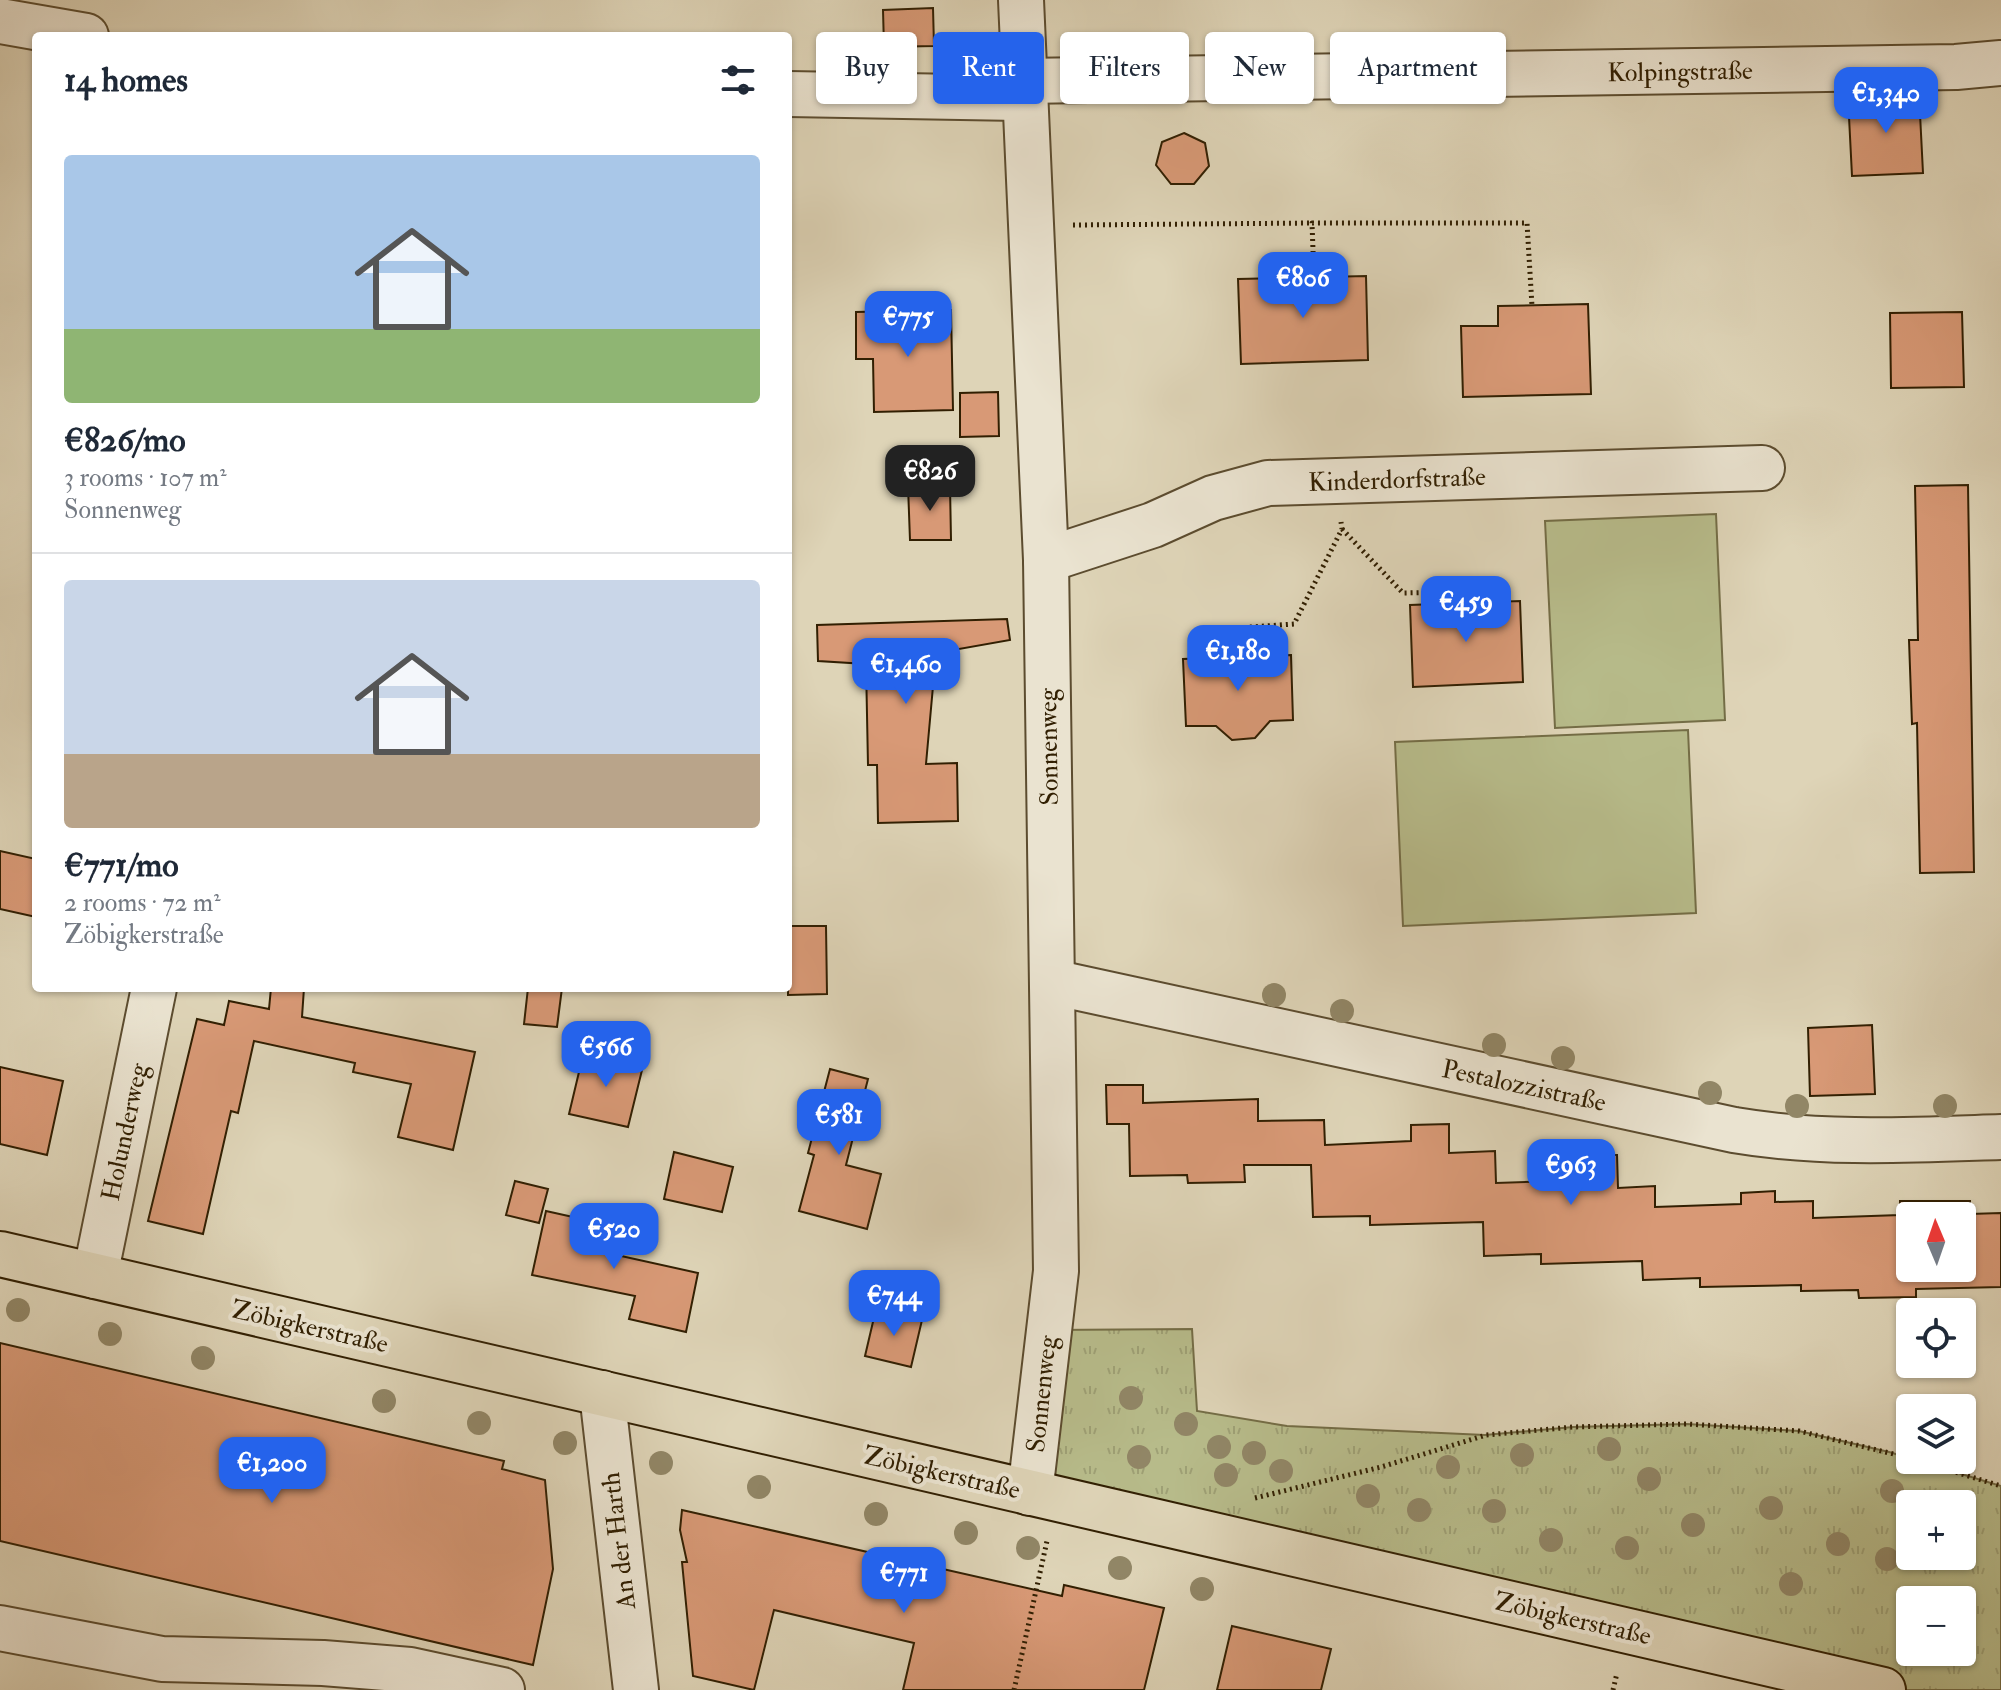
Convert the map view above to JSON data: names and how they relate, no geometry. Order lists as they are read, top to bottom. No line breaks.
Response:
{"streets":{"main road":["Zöbigkerstraße"],"street":["Kolpingstraße","Kinderdorfstraße","Sonnenweg","Pestalozzistraße","Holunderweg","An der Harth"]},"crossings":[["Kinderdorfstraße","Sonnenweg"],["Sonnenweg","Pestalozzistraße"],["Sonnenweg","Zöbigkerstraße"],["Holunderweg","Zöbigkerstraße"],["Zöbigkerstraße","An der Harth"]],"north":"top","page":{"chip":["Buy","Rent","Filters","New","Apartment"],"heading":"14 homes","price":["€1,340","€806","€775","€826","€459","€1,180","€1,460","€566","€581","€963","€520","€744","€1,200","€771"],"list":[{"name":"€826/mo","note":"3 rooms · 107 m² · Sonnenweg"},{"name":"€771/mo","note":"2 rooms · 72 m² · Zöbigkerstraße"}],"map_buttons":["+","−"]}}
